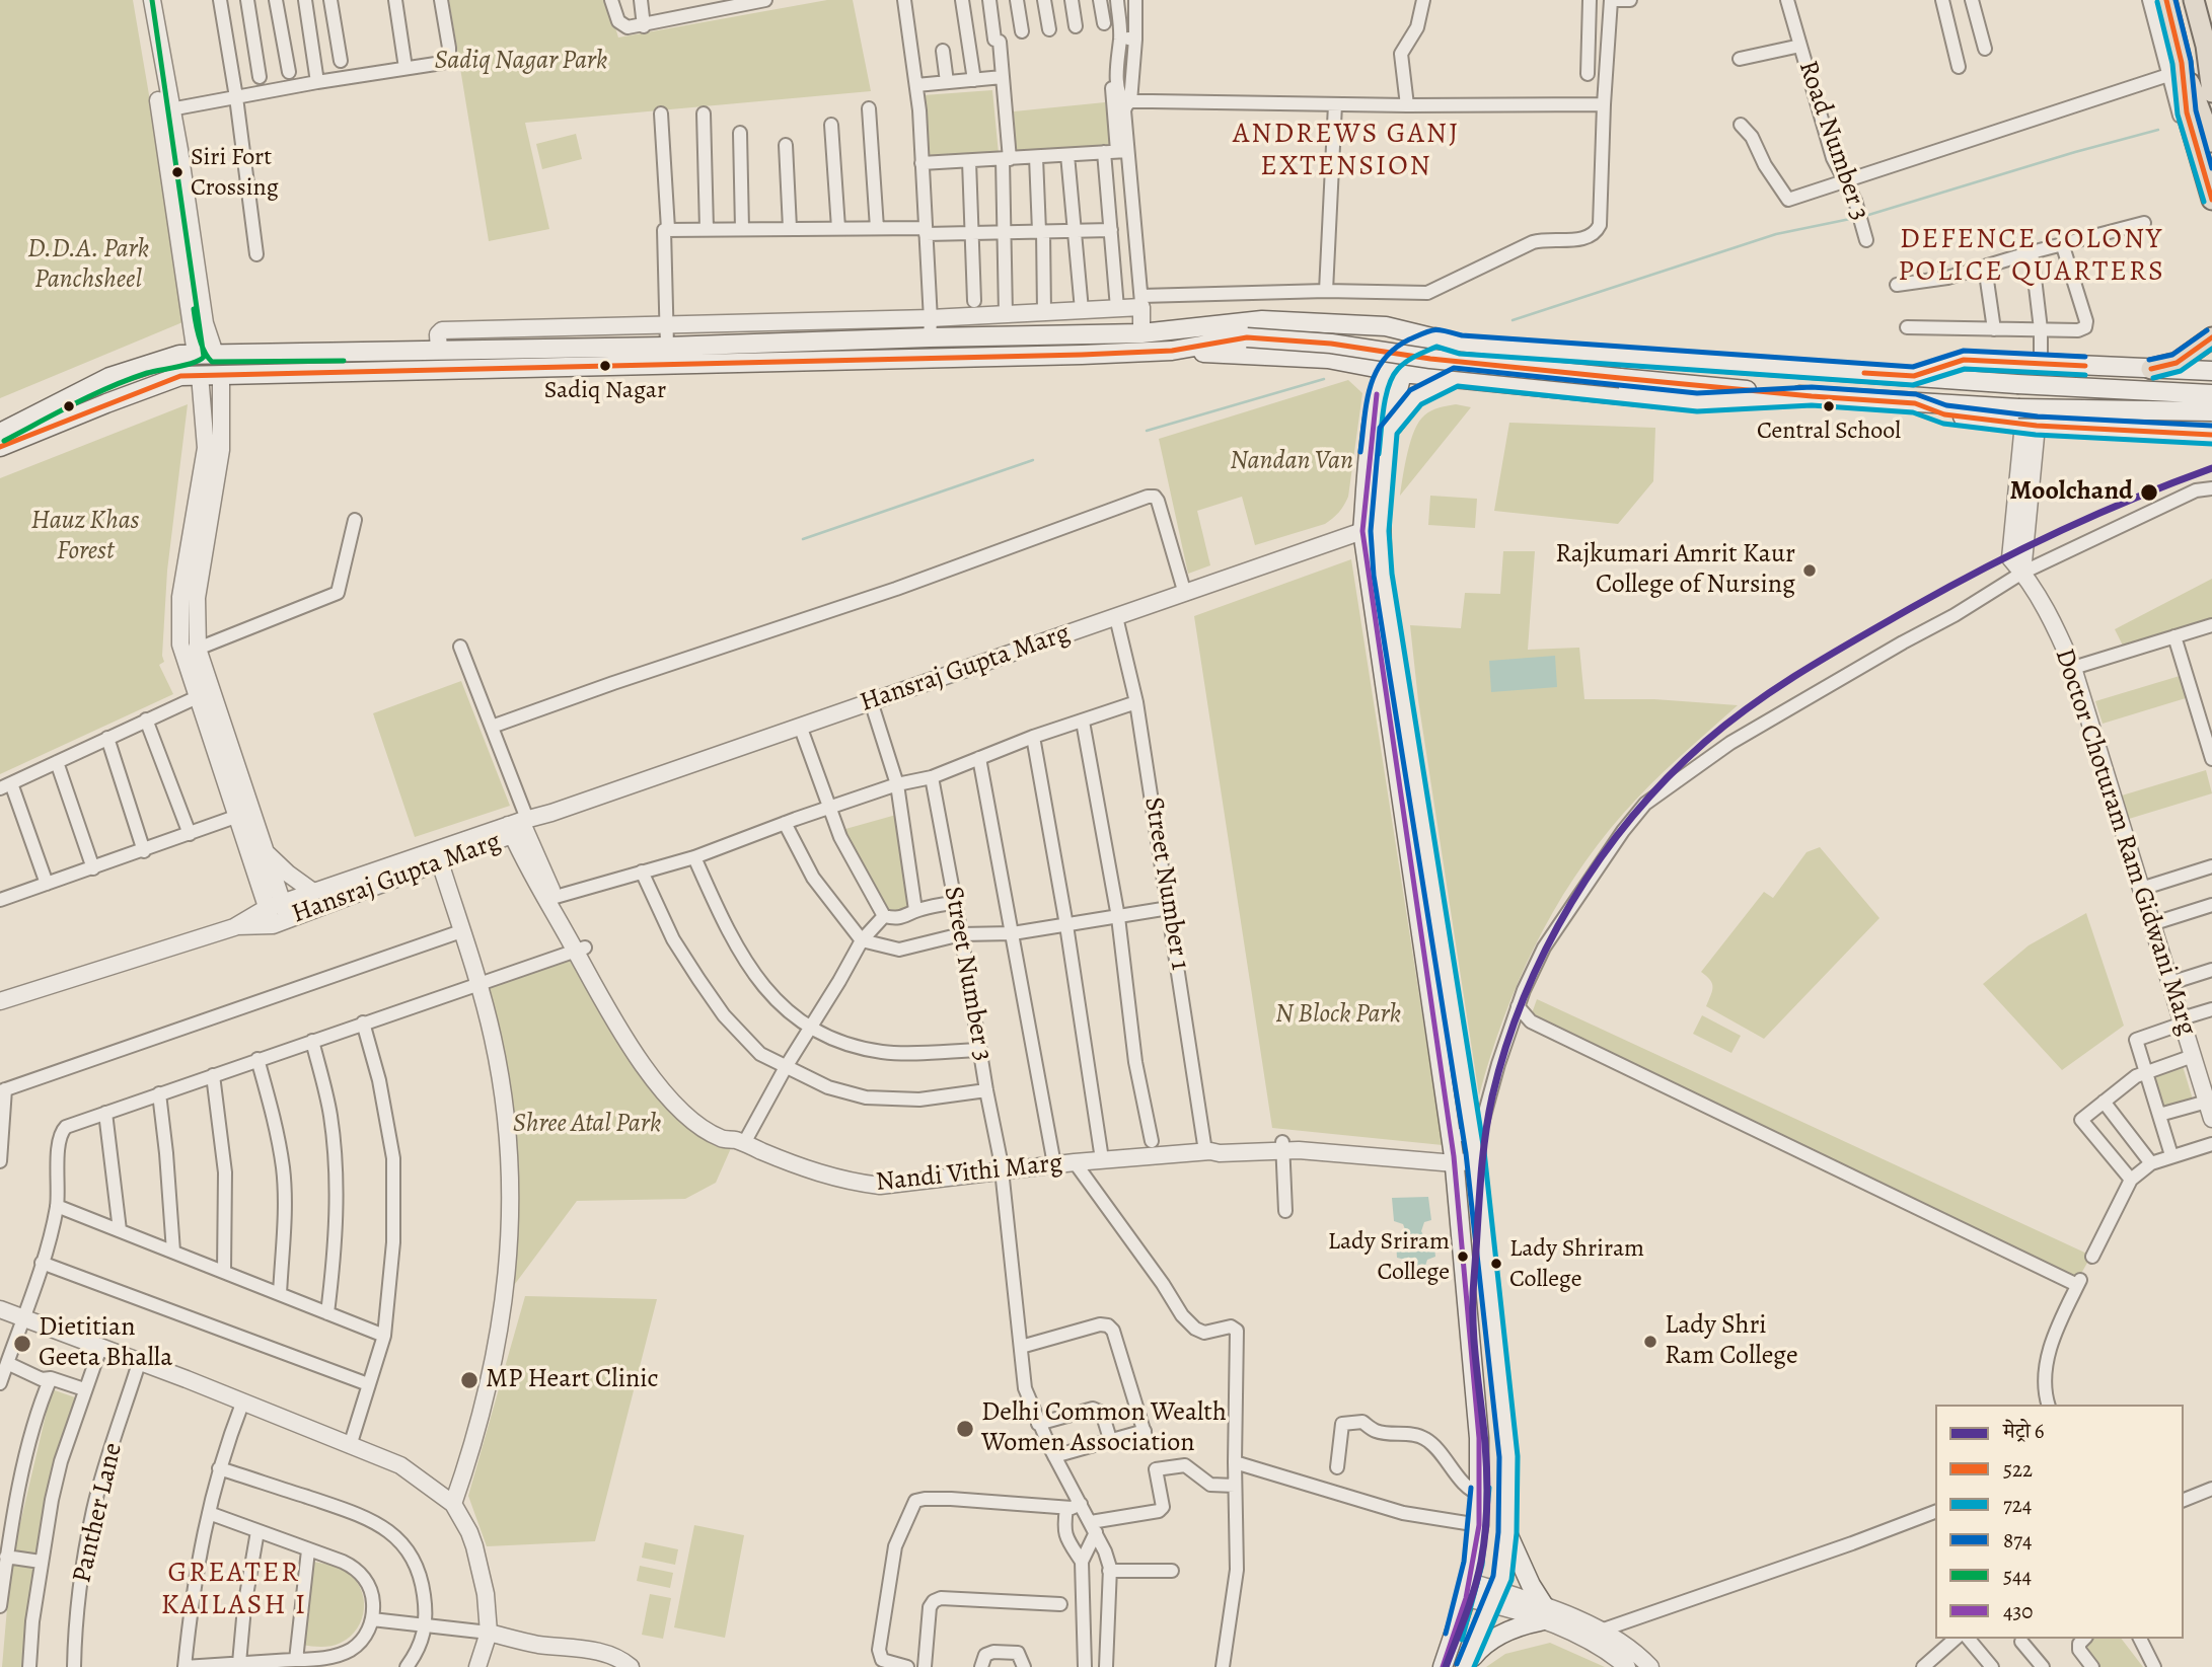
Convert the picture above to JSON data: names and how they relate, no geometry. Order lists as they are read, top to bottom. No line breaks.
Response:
{"streets":{"street":["Road Number 3","Hansraj Gupta Marg","Doctor Choturam Ram Gidwani Marg","Street Number 1","Street Number 3","Nandi Vithi Marg","Panther Lane"]},"crossings":[["Hansraj Gupta Marg","Street Number 1"],["Hansraj Gupta Marg","Nandi Vithi Marg"],["Street Number 1","Nandi Vithi Marg"],["Street Number 3","Nandi Vithi Marg"]],"districts":["ANDREWS GANJ EXTENSION","DEFENCE COLONY POLICE QUARTERS","GREATER KAILASH I"],"parks":["Sadiq Nagar Park","D.D.A. Park Panchsheel","Nandan Van","Hauz Khas Forest","N Block Park","Shree Atal Park"],"places":["Siri Fort Crossing","Sadiq Nagar","Central School","Moolchand","Rajkumari Amrit Kaur College of Nursing","Lady Sriram College","Lady Shriram College","Lady Shri Ram College","Dietitian Geeta Bhalla","MP Heart Clinic","Delhi Common Wealth Women Association"],"lines":["transit line 522","transit line 874","transit line 544","transit line 724","transit line 430","metro line 6"],"legend":["मेट्रो 6","522","724","874","544","430"]}
